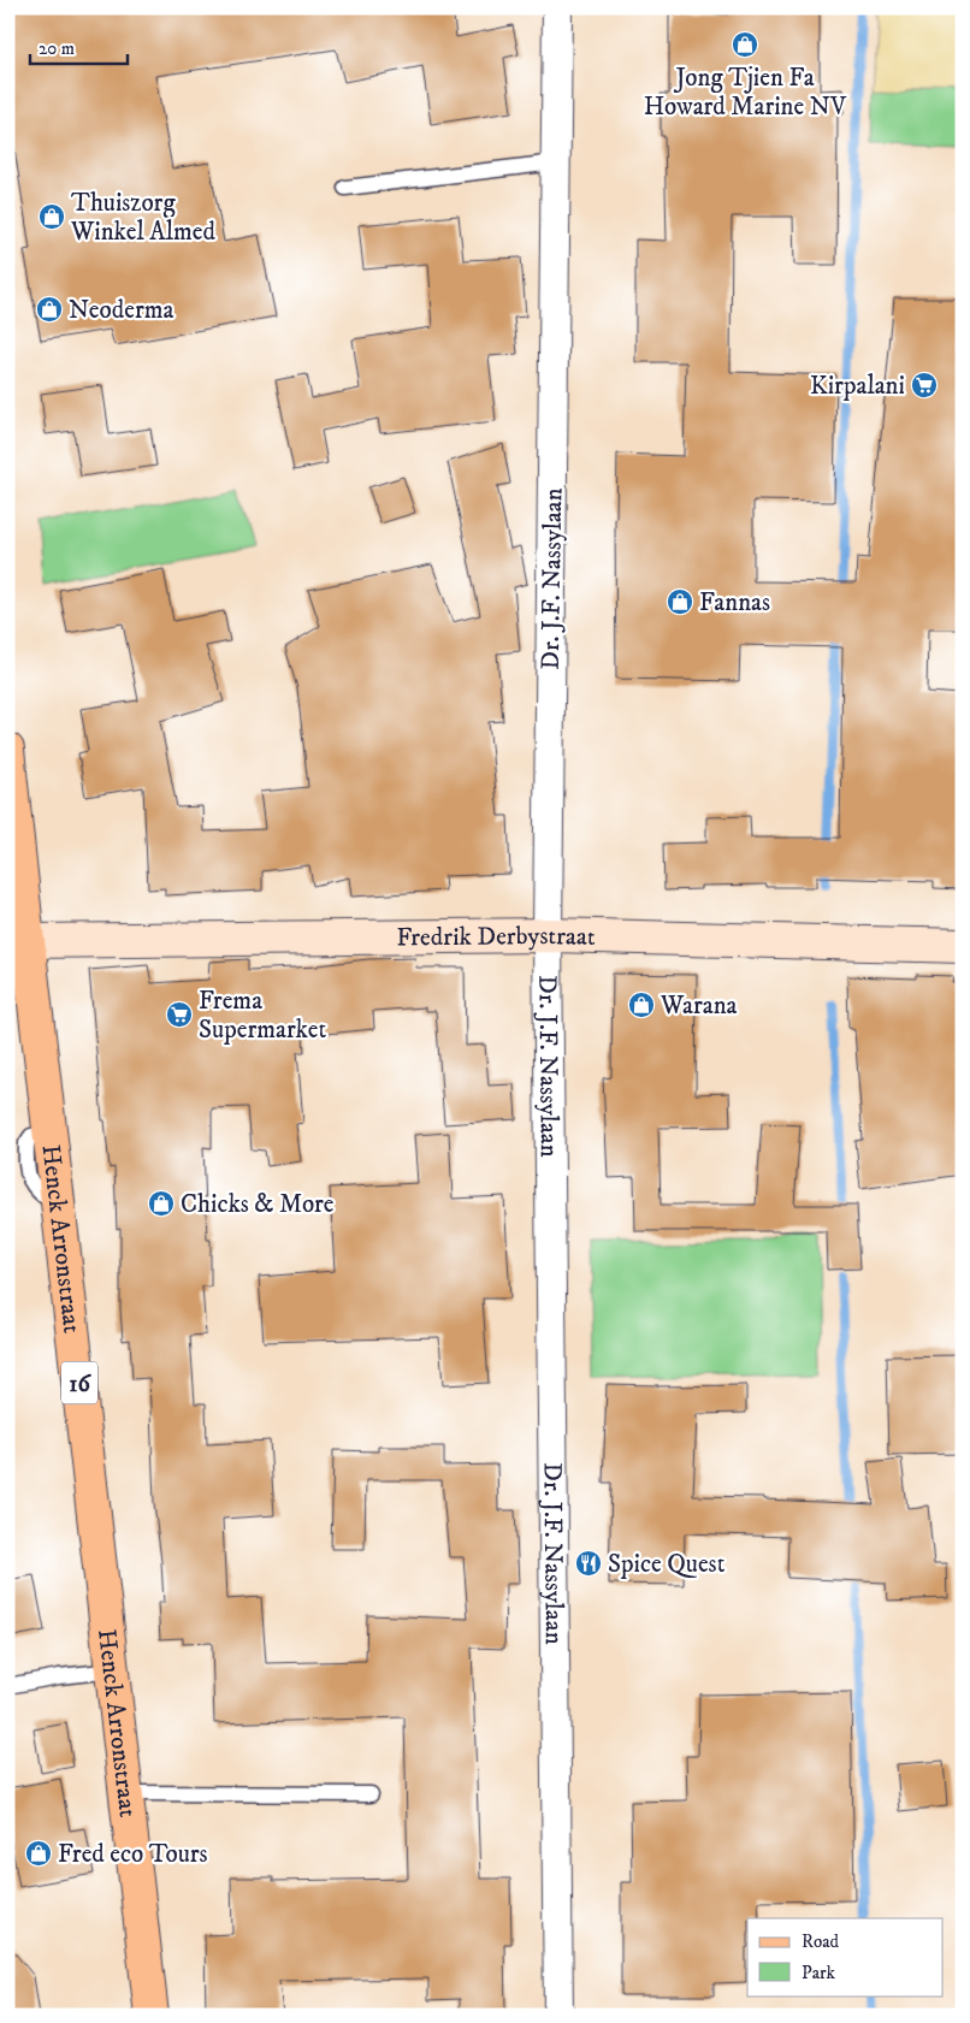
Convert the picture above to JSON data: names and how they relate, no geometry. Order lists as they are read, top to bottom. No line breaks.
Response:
{"streets":{"main road":["Fredrik Derbystraat","Henck Arronstraat","16"],"street":["Dr. J.F. Nassylaan"]},"crossings":[["Dr. J.F. Nassylaan","Fredrik Derbystraat"],["Fredrik Derbystraat","Henck Arronstraat"]],"places":{"shop":["Jong Tjien Fa Howard Marine NV","Thuiszorg Winkel Almed","Neoderma","Fannas","Warana","Chicks & More","Fred eco Tours"],"supermarket":["Kirpalani","Frema Supermarket"],"restaurant":["Spice Quest"]},"legend":["Road","Park"],"scale_bar":"20 m"}
